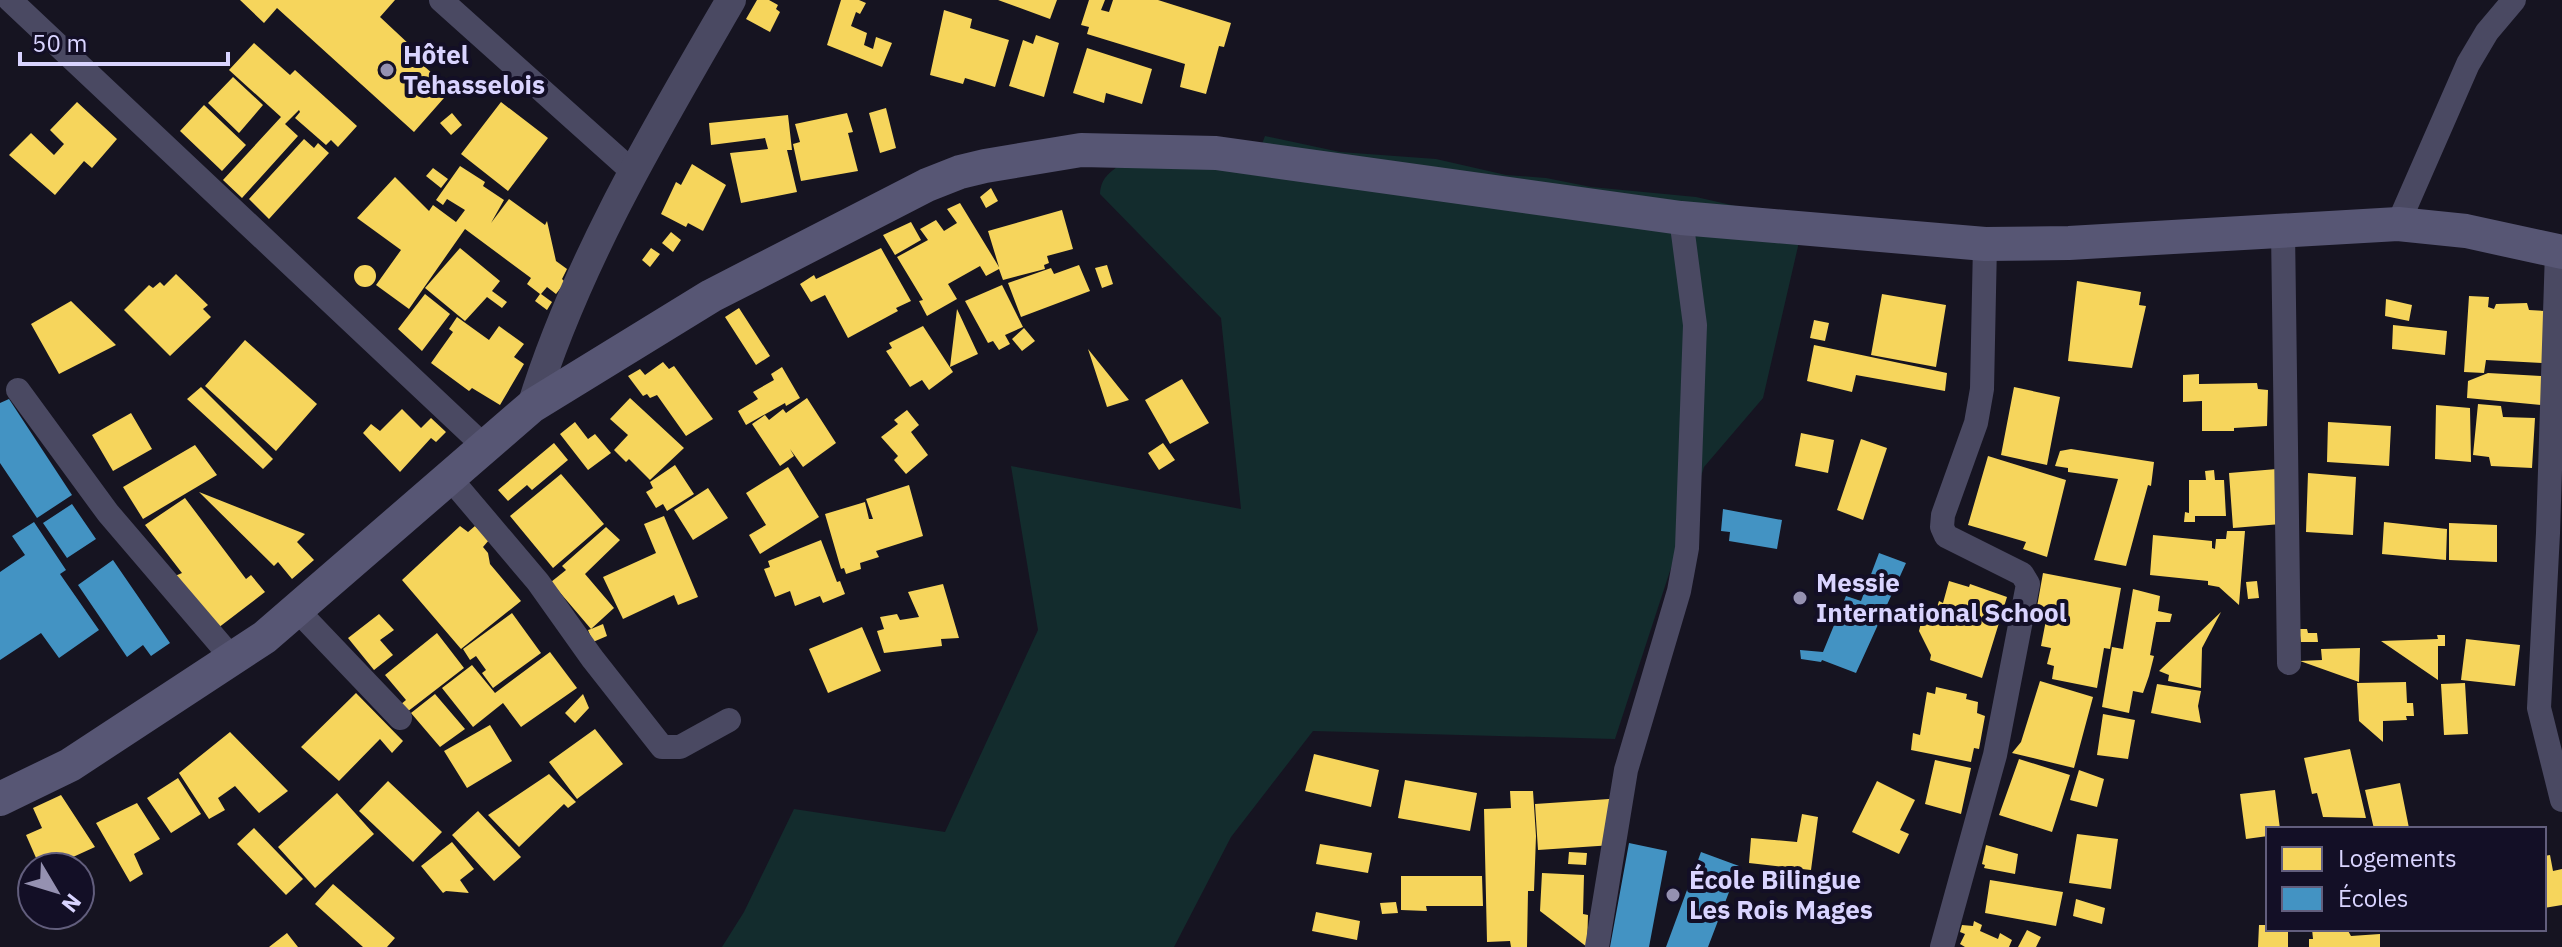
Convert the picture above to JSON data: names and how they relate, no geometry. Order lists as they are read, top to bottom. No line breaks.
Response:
{"places":["Hôtel Tehasselois","Messie International School","École Bilingue Les Rois Mages"],"legend":["Logements","Écoles"],"scale_bar":"50 m","north":"bottom right"}
